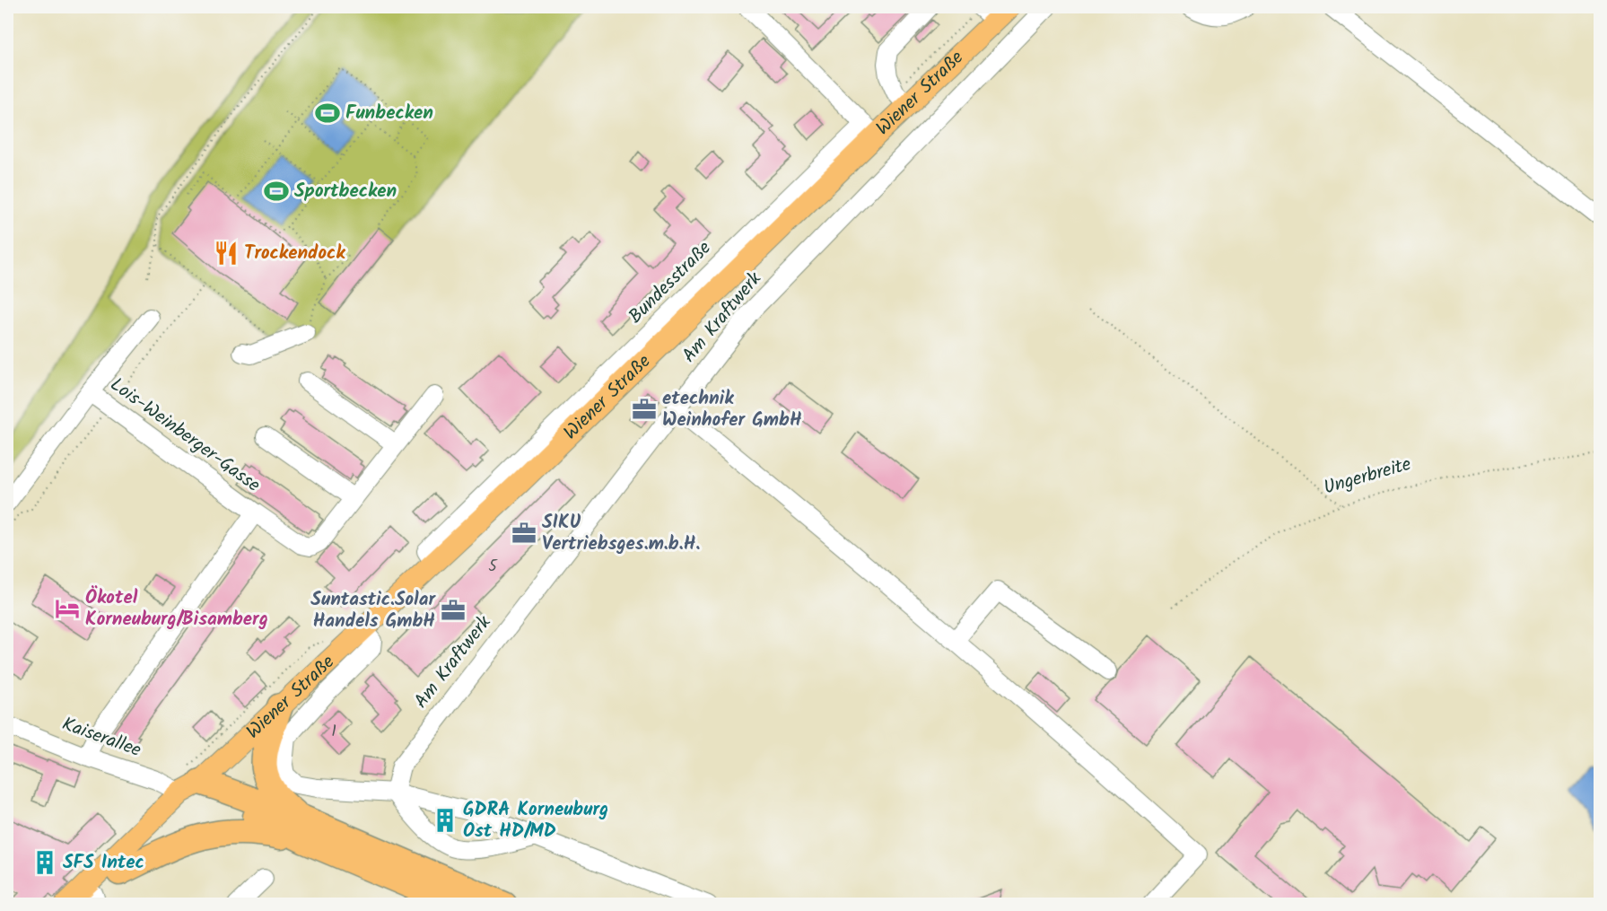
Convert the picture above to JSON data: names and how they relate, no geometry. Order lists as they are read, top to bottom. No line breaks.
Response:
{"streets":{"main road":["Wiener Straße"],"street":["Am Kraftwerk","Lois-Weinberger-Gasse","Kaiserallee"],"path":["Ungerbreite"]},"crossings":[["Wiener Straße","Kaiserallee"],["Lois-Weinberger-Gasse","Kaiserallee"]],"places":{"sports":["Funbecken","Sportbecken"],"restaurant":["Trockendock"],"office":["etechnik Weinhofer GmbH","SIKU Vertriebsges.m.b.H.","Suntastic.Solar Handels GmbH"],"hotel":["Ökotel Korneuburg/Bisamberg"],"building":["GDRA Korneuburg Ost HD/MD","SFS Intec"]},"house_numbers":["5","1"]}
